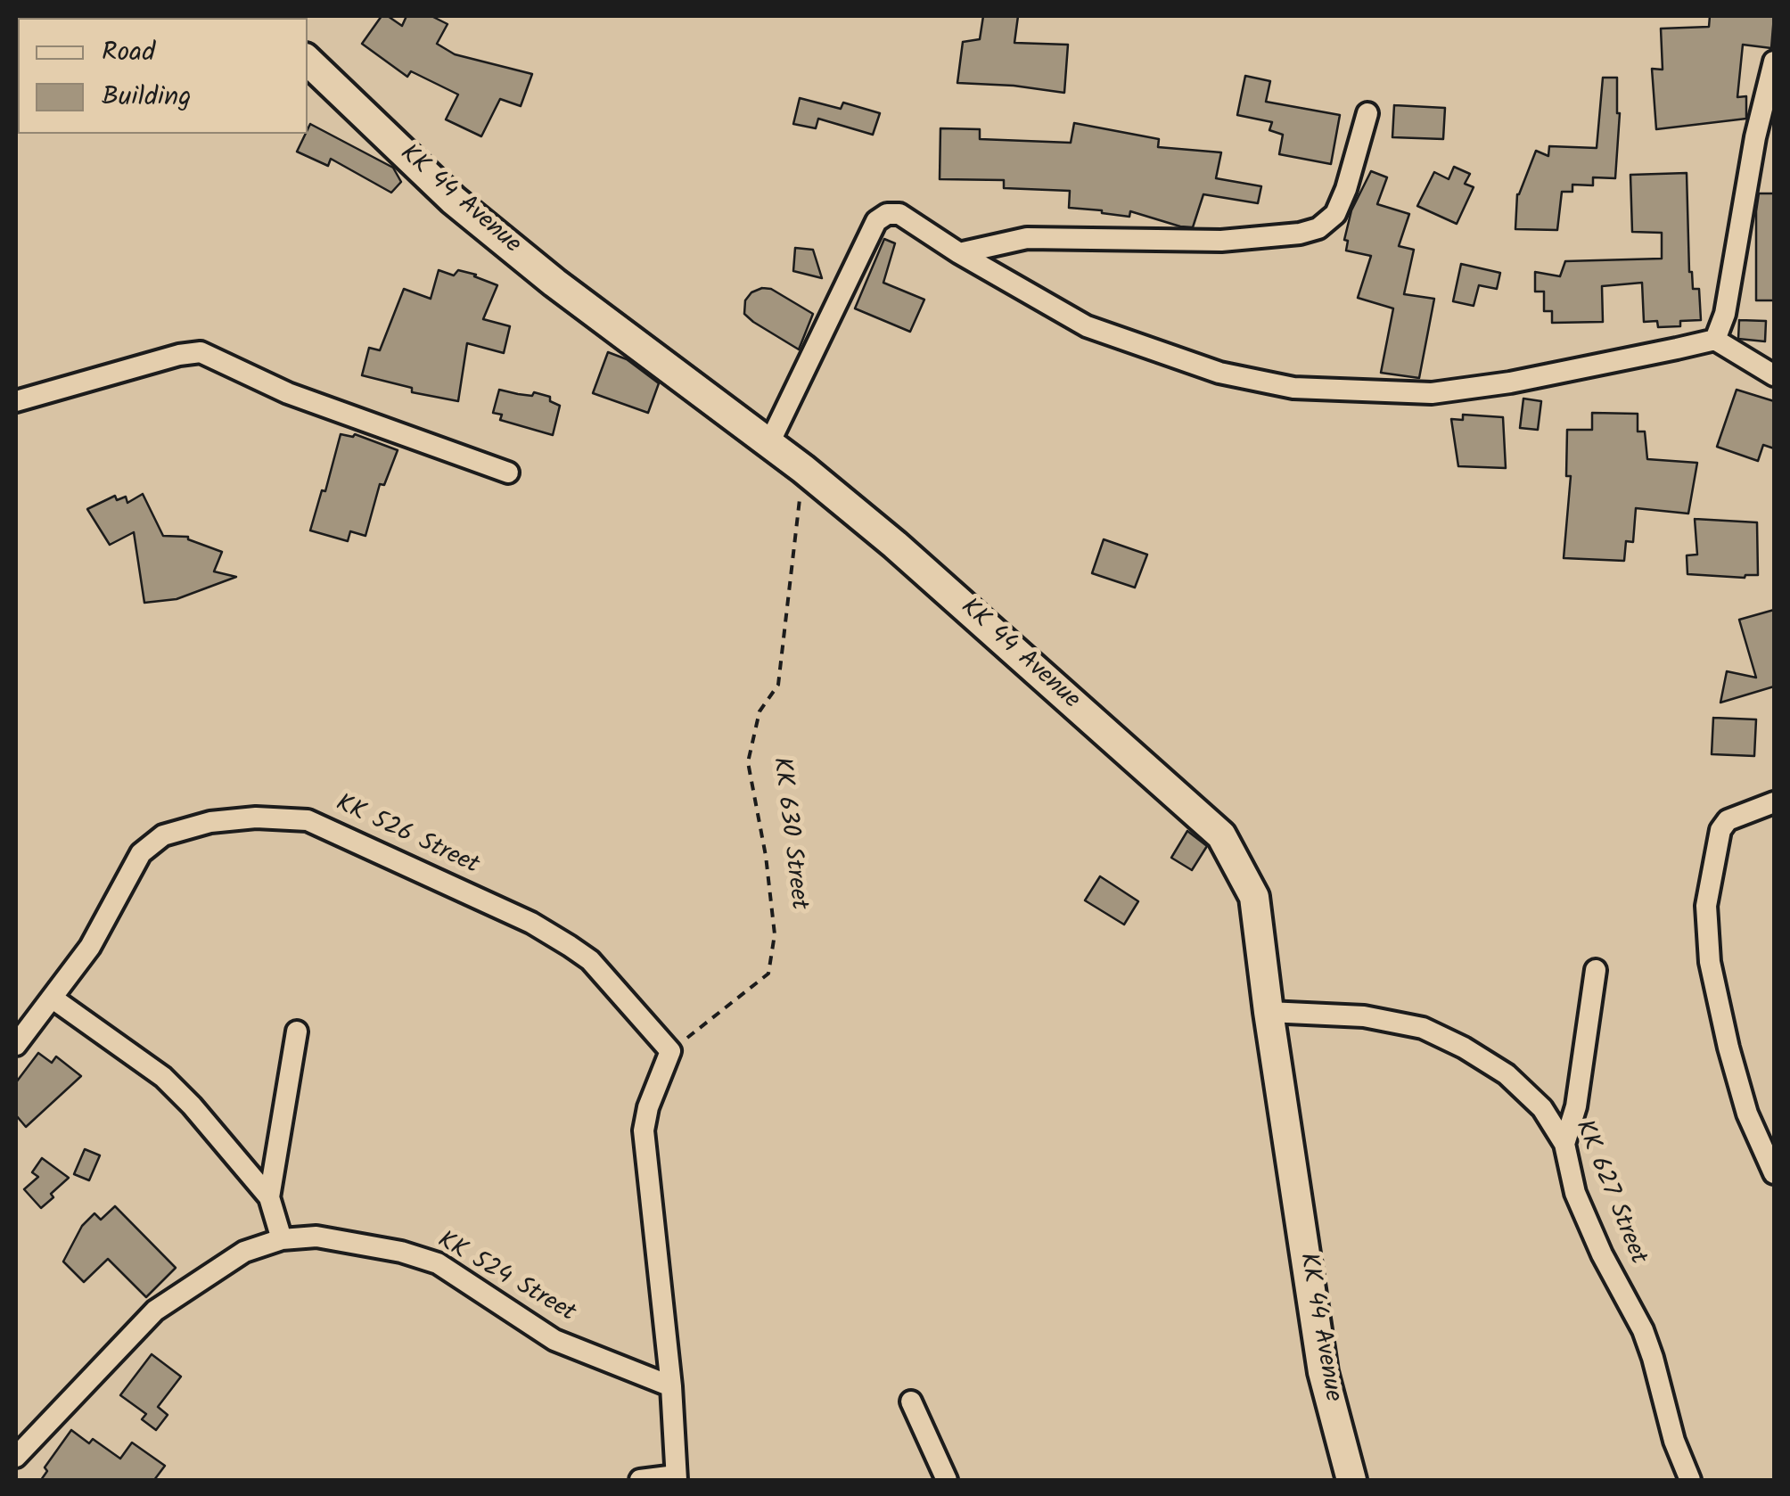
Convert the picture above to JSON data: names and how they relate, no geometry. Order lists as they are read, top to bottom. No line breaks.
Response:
{"streets":{"main road":["KK 44 Avenue"],"street":["KK 526 Street","KK 627 Street","KK 524 Street"],"path":["KK 630 Street"]},"crossings":[["KK 44 Avenue","KK 630 Street"],["KK 44 Avenue","KK 627 Street"],["KK 630 Street","KK 526 Street"]],"legend":["Road","Building"]}
